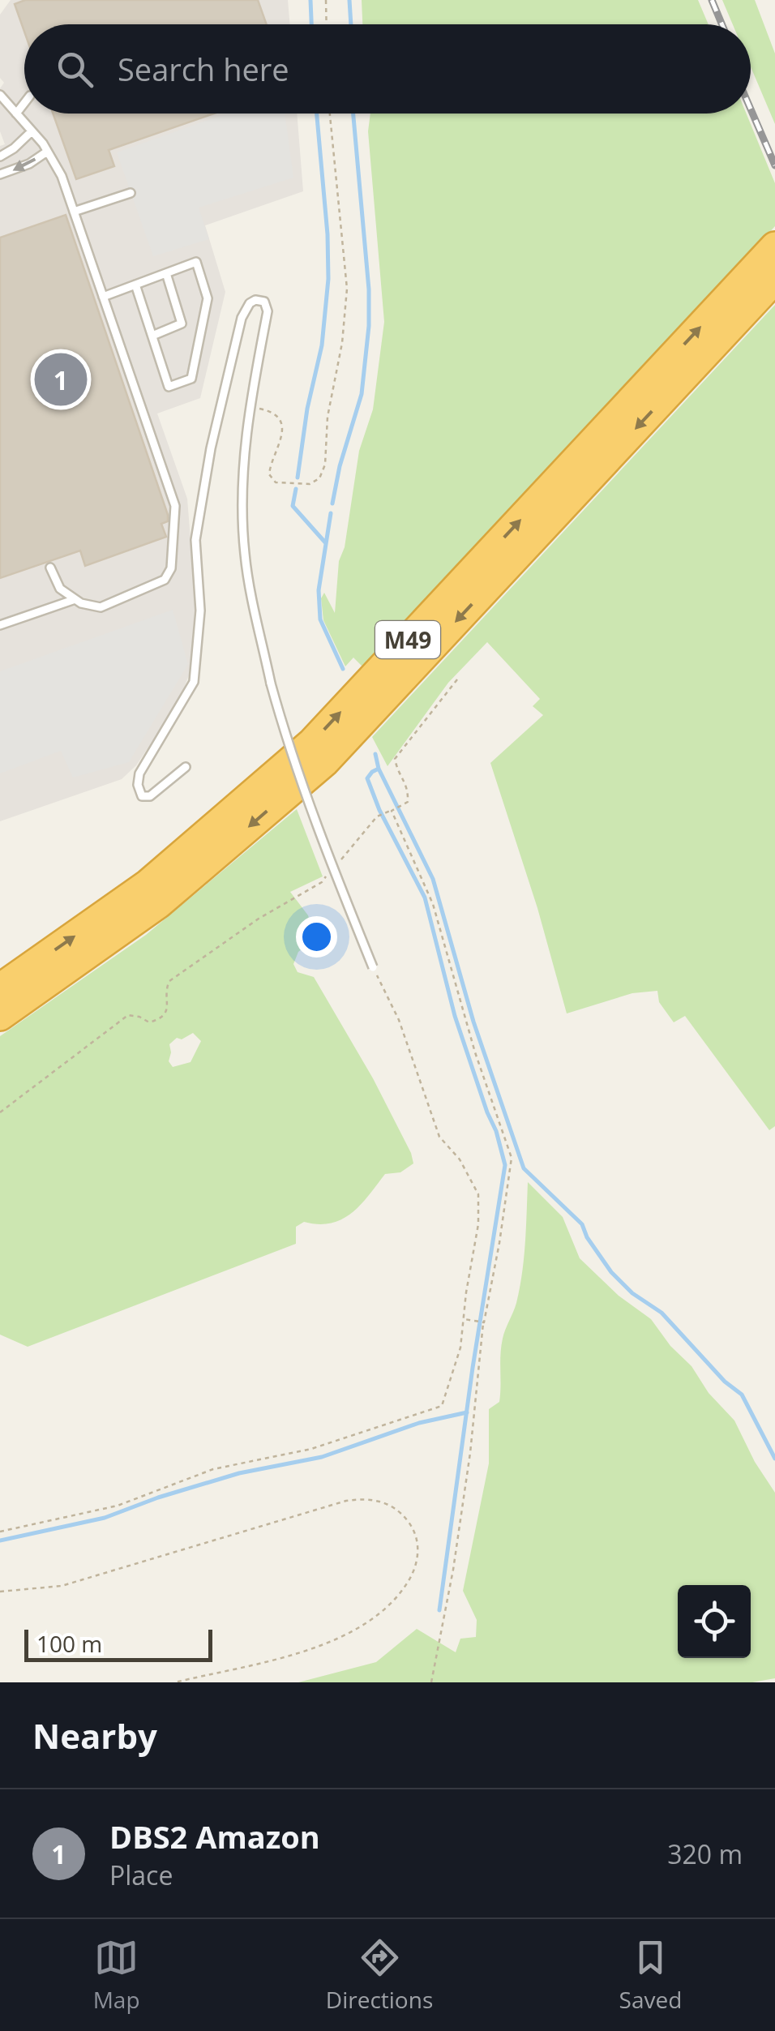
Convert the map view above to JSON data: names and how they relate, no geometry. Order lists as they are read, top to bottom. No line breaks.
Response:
{"streets":{"highway":["M49"]},"scale_bar":"100 m","page":{"search":"Search here","pins":"1","scale":"100 m","heading":"Nearby","list":[{"mark":"1","name":"DBS2 Amazon","note":"Place","value":"320 m"}],"nav":["Map","Directions","Saved"]}}
